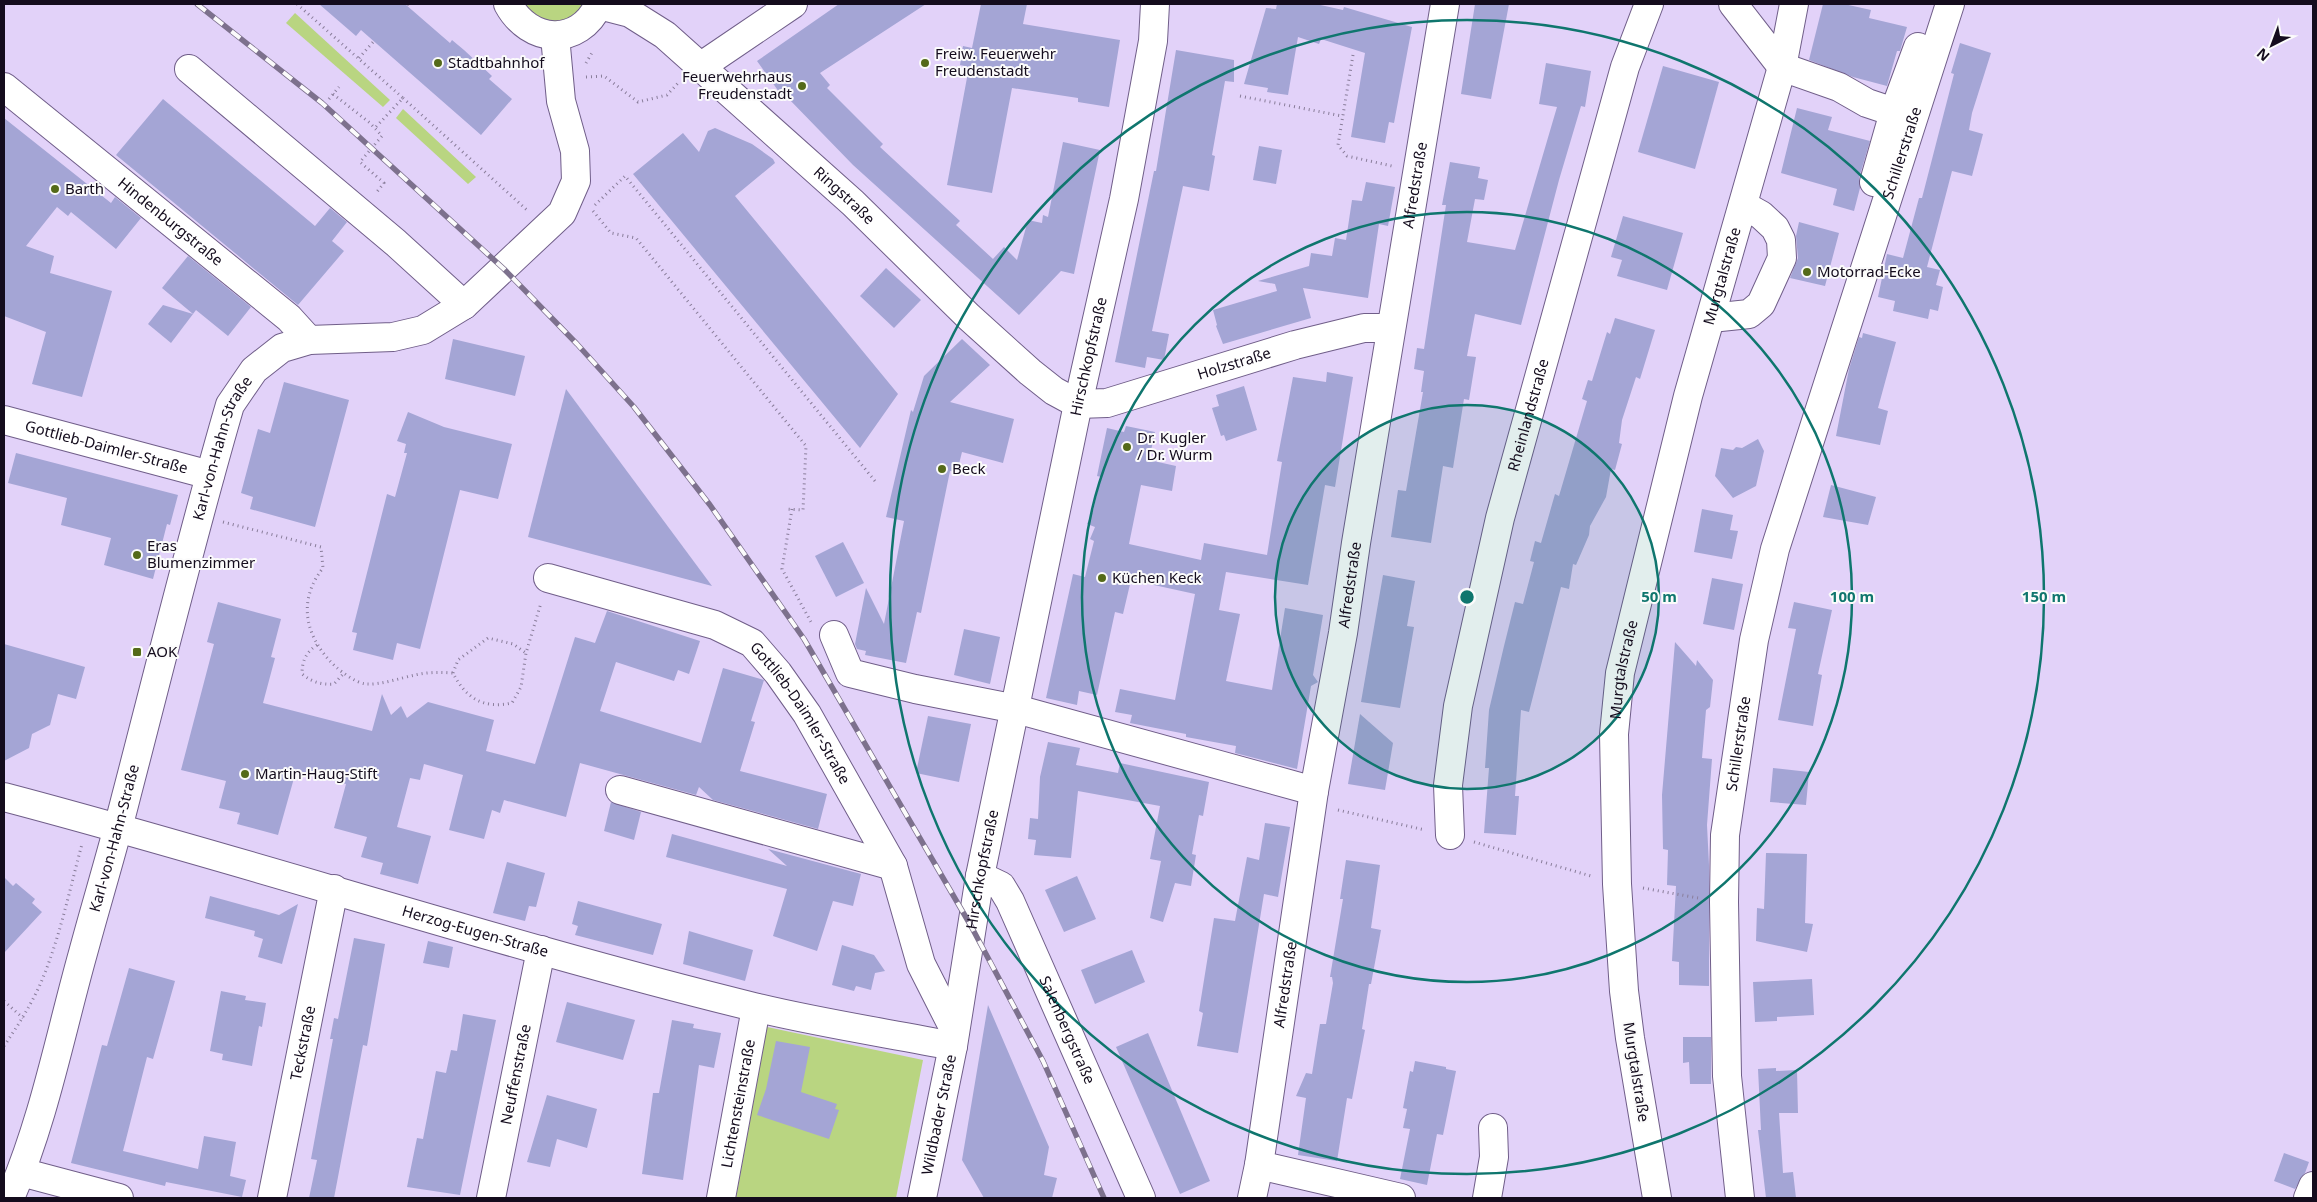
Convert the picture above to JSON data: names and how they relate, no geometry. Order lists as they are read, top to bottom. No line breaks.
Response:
{"streets":{"street":["Schillerstraße","Alfredstraße","Ringstraße","Hindenburgstraße","Murgtalstraße","Hirschkopfstraße","Holzstraße","Rheinlandstraße","Gottlieb-Daimler-Straße","Karl-von-Hahn-Straße","Herzog-Eugen-Straße","Salenbergstraße","Teckstraße","Neuffenstraße","Lichtensteinstraße","Wildbader Straße"]},"crossings":[["Alfredstraße","Holzstraße"],["Ringstraße","Hirschkopfstraße"],["Ringstraße","Holzstraße"],["Hindenburgstraße","Karl-von-Hahn-Straße"],["Hirschkopfstraße","Holzstraße"],["Hirschkopfstraße","Gottlieb-Daimler-Straße"],["Hirschkopfstraße","Herzog-Eugen-Straße"],["Hirschkopfstraße","Salenbergstraße"],["Hirschkopfstraße","Wildbader Straße"],["Gottlieb-Daimler-Straße","Karl-von-Hahn-Straße"],["Gottlieb-Daimler-Straße","Herzog-Eugen-Straße"],["Gottlieb-Daimler-Straße","Wildbader Straße"],["Karl-von-Hahn-Straße","Herzog-Eugen-Straße"],["Herzog-Eugen-Straße","Teckstraße"],["Herzog-Eugen-Straße","Neuffenstraße"],["Herzog-Eugen-Straße","Lichtensteinstraße"],["Herzog-Eugen-Straße","Wildbader Straße"]],"places":{"other":["Stadtbahnhof","Freiw. Feuerwehr Freudenstadt","Feuerwehrhaus Freudenstadt","Barth","Motorrad-Ecke","Dr. Kugler / Dr. Wurm","Beck","Eras Blumenzimmer","Küchen Keck","Martin-Haug-Stift"],"transit":["AOK"]},"north":"bottom left","rings":["50 m","100 m","150 m"]}
